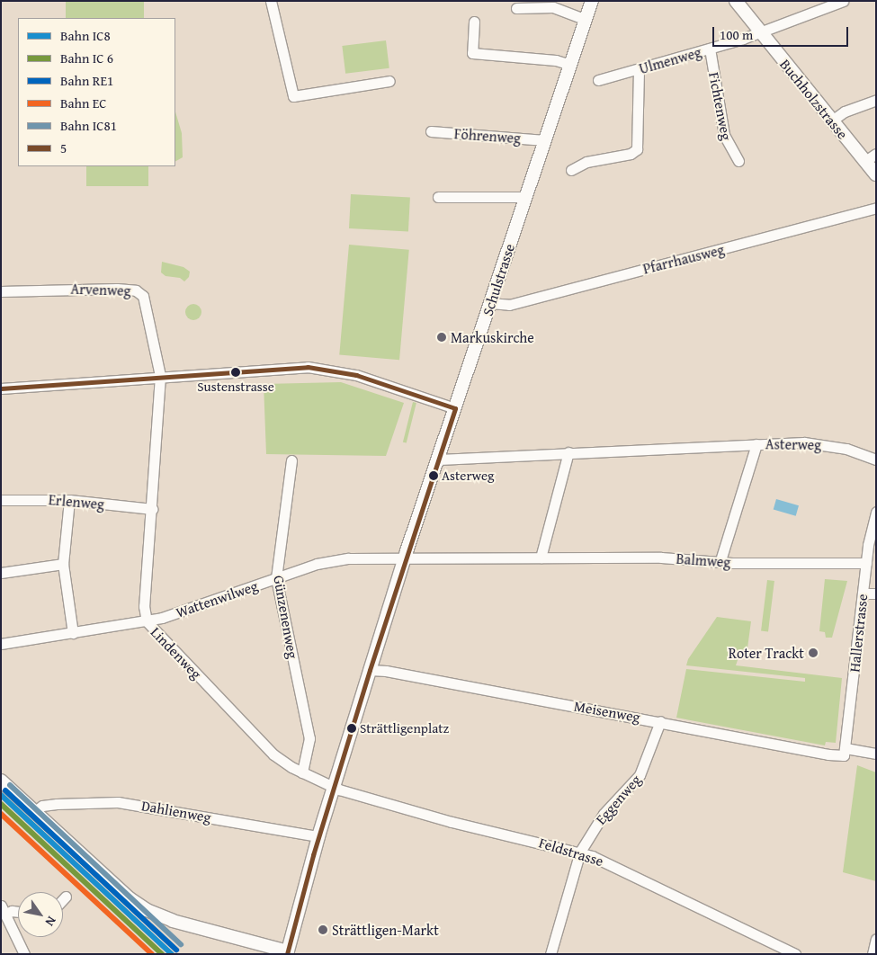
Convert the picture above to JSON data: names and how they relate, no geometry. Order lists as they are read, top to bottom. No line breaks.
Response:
{"streets":{"street":["Ulmenweg","Buchholzstrasse","Fichtenweg","Föhrenweg","Pfarrhausweg","Schulstrasse","Arvenweg","Asterweg","Erlenweg","Balmweg","Wattenwilweg","Günzenenweg","Hallerstrasse","Lindenweg","Meisenweg","Eggenweg","Dahlienweg","Feldstrasse"]},"crossings":[["Ulmenweg","Buchholzstrasse"],["Ulmenweg","Fichtenweg"],["Föhrenweg","Schulstrasse"],["Pfarrhausweg","Schulstrasse"],["Schulstrasse","Asterweg"],["Schulstrasse","Balmweg"],["Schulstrasse","Wattenwilweg"],["Schulstrasse","Lindenweg"],["Schulstrasse","Meisenweg"],["Schulstrasse","Dahlienweg"],["Schulstrasse","Feldstrasse"],["Arvenweg","Lindenweg"],["Erlenweg","Lindenweg"],["Balmweg","Wattenwilweg"],["Balmweg","Hallerstrasse"],["Wattenwilweg","Günzenenweg"],["Wattenwilweg","Lindenweg"],["Günzenenweg","Lindenweg"],["Hallerstrasse","Meisenweg"],["Lindenweg","Feldstrasse"],["Meisenweg","Eggenweg"],["Eggenweg","Feldstrasse"]],"places":["Markuskirche","Sustenstrasse","Asterweg","Roter Trackt","Strättligenplatz","Strättligen-Markt"],"lines":["transit line 5","rail line IC81","rail line RE1","rail line IC8","rail line EC"],"legend":["Bahn IC8","Bahn IC 6","Bahn RE1","Bahn EC","Bahn IC81","5"],"scale_bar":"100 m","north":"bottom right"}
